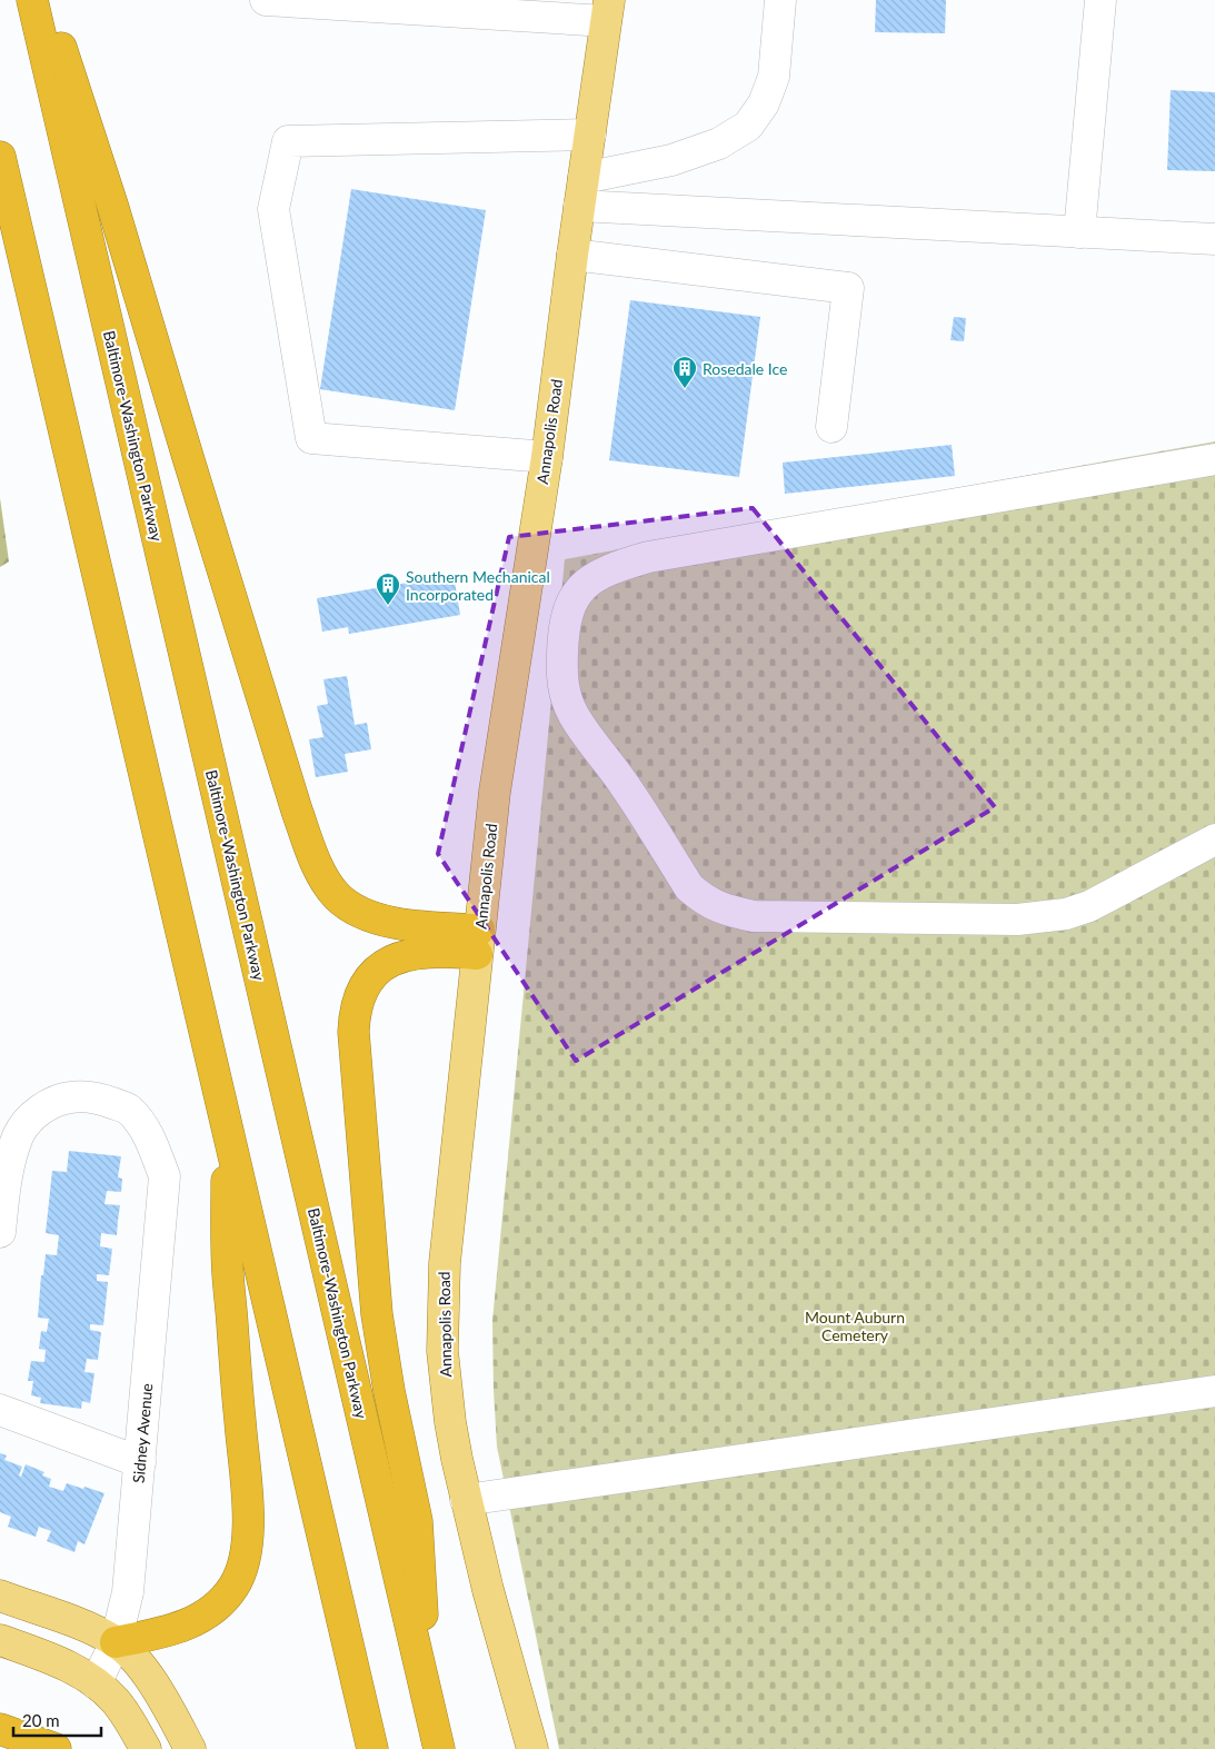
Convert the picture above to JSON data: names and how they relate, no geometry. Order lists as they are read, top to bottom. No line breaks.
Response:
{"streets":{"highway":["Baltimore-Washington Parkway"],"main road":["Annapolis Road"],"street":["Sidney Avenue"]},"parks":["Mount Auburn Cemetery"],"places":{"building":["Rosedale Ice","Southern Mechanical Incorporated"]},"scale_bar":"20 m"}
